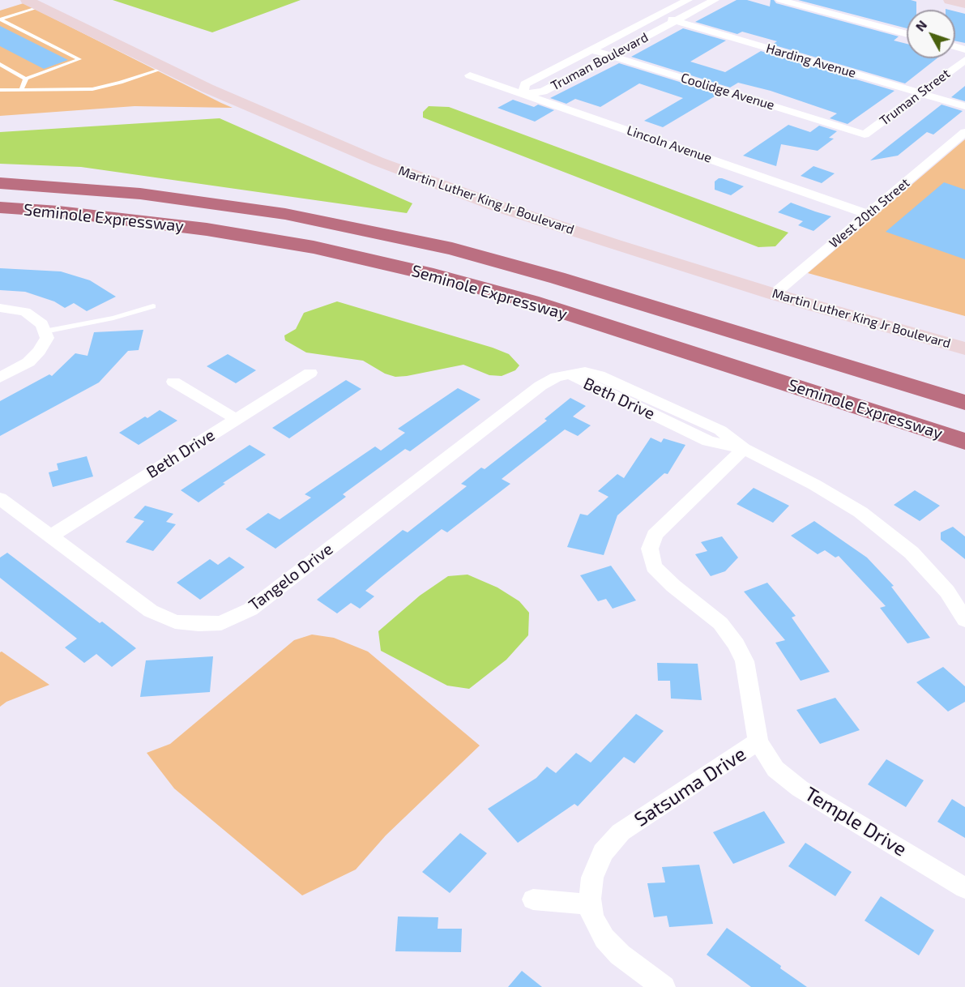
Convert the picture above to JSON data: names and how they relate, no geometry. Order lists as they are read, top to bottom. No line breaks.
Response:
{"streets":{"highway":["Seminole Expressway"],"main road":["Martin Luther King Jr Boulevard"],"street":["Harding Avenue","Truman Boulevard","Coolidge Avenue","Truman Street","Lincoln Avenue","West 20th Street","Beth Drive","Tangelo Drive","Satsuma Drive","Temple Drive"]},"crossings":[["Harding Avenue","Truman Boulevard"],["Harding Avenue","Truman Street"],["Truman Boulevard","Coolidge Avenue"],["Truman Boulevard","Lincoln Avenue"],["Coolidge Avenue","Truman Street"],["Lincoln Avenue","West 20th Street"],["Martin Luther King Jr Boulevard","West 20th Street"],["Beth Drive","Tangelo Drive"],["Beth Drive","Satsuma Drive"],["Satsuma Drive","Temple Drive"]],"north":"top left"}
